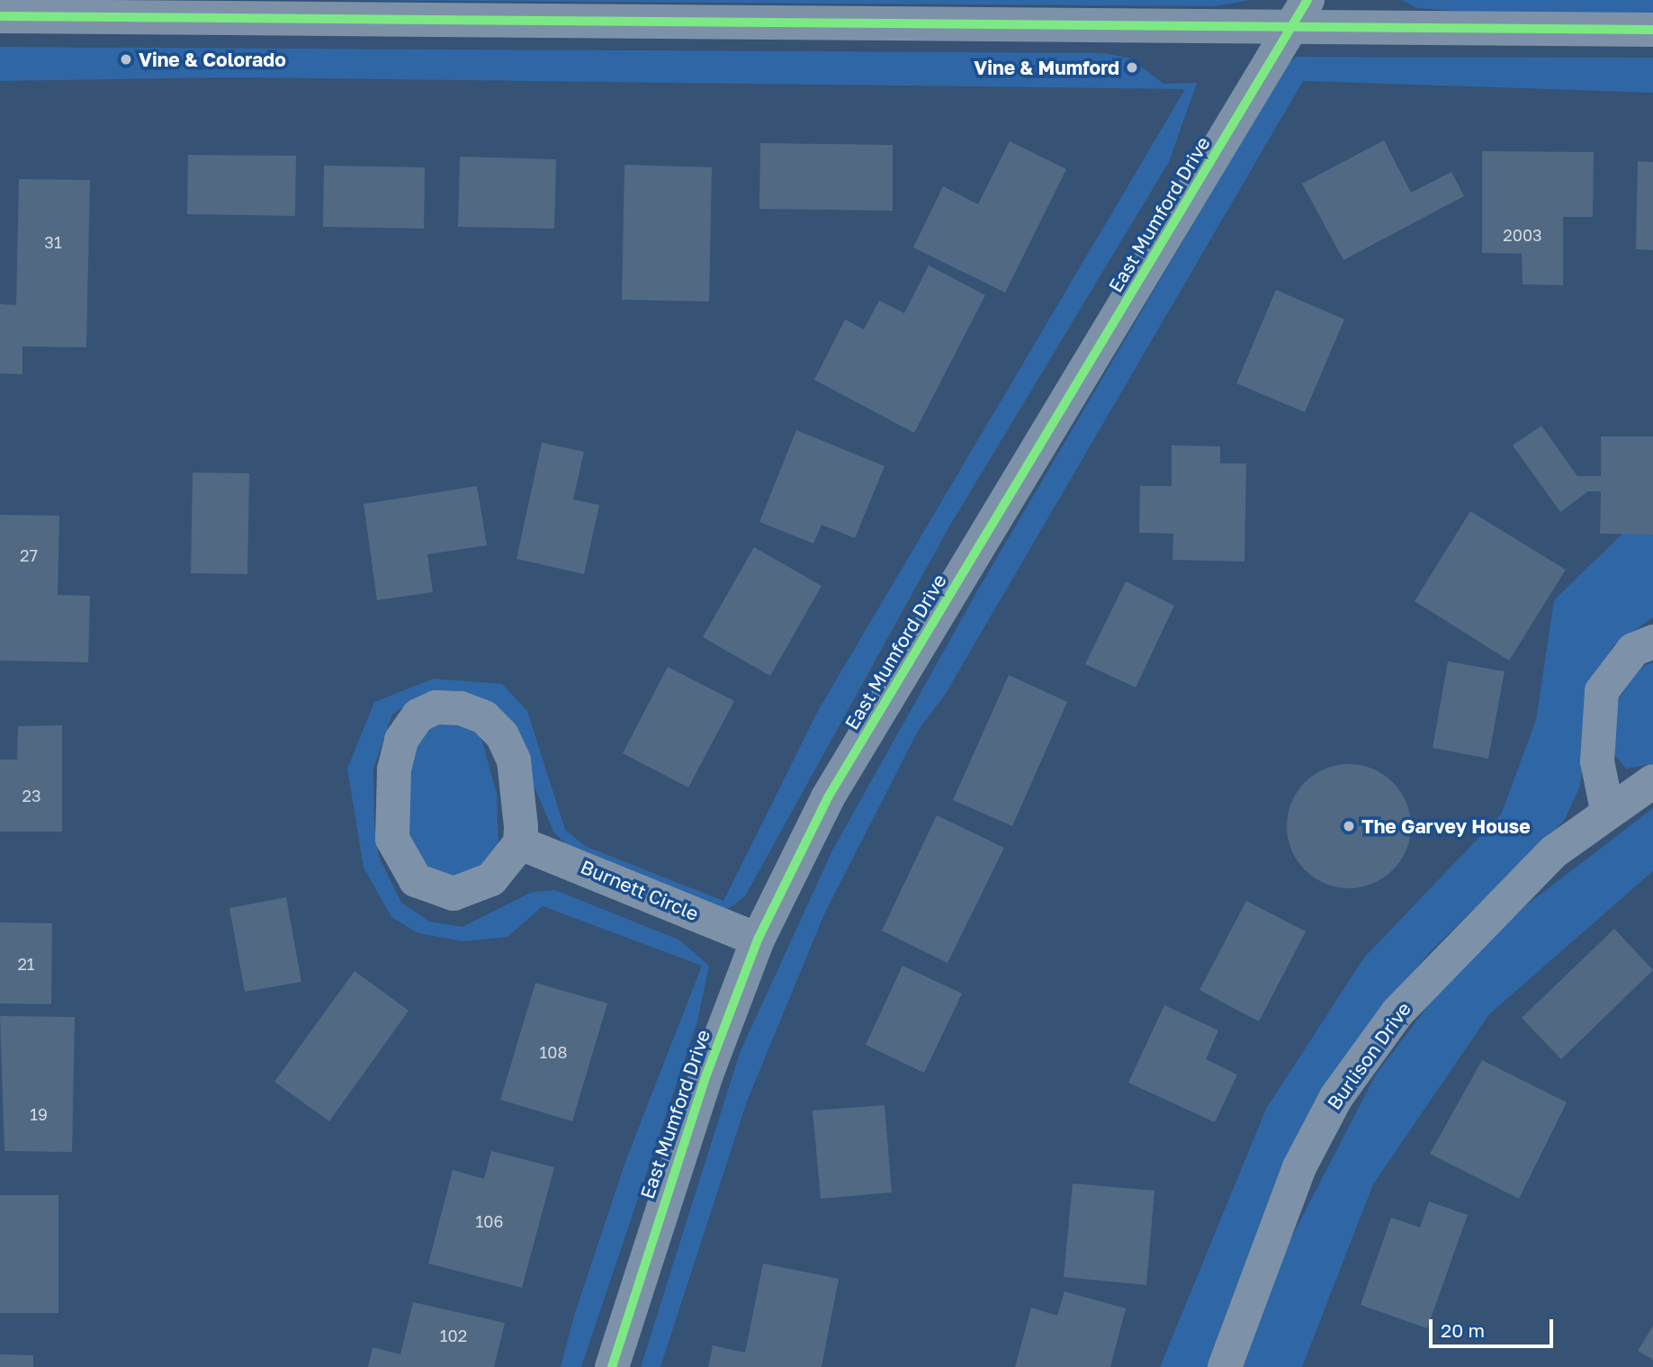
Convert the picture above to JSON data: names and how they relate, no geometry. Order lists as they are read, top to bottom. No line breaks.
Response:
{"streets":{"street":["East Mumford Drive","Burnett Circle","Burlison Drive"]},"crossings":[["East Mumford Drive","Burnett Circle"]],"places":["Vine & Colorado","Vine & Mumford","The Garvey House"],"house_numbers":["2003","31","27","23","21","108","19","106","102"],"scale_bar":"20 m"}
